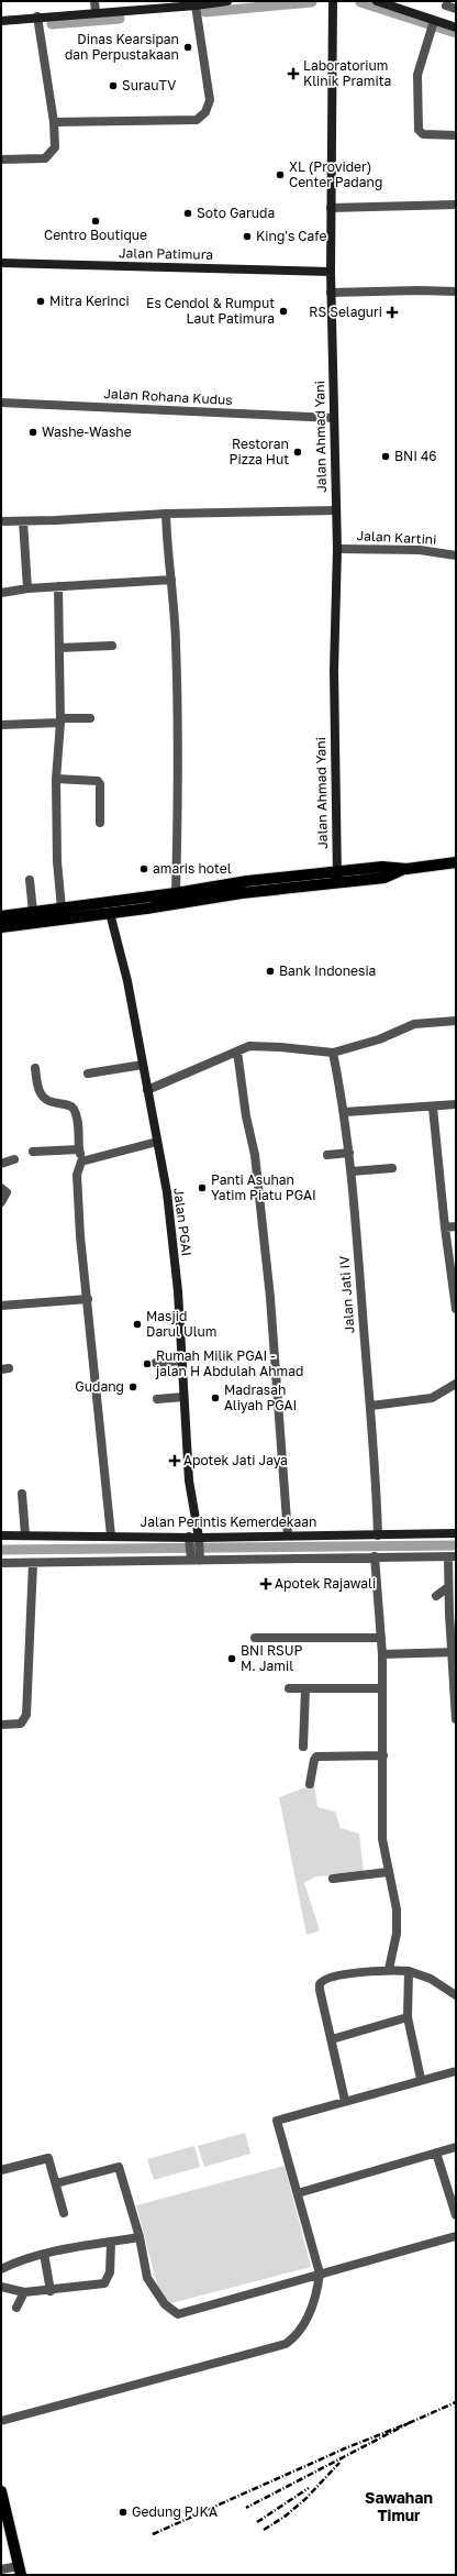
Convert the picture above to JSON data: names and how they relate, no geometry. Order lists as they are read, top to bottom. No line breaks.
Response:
{"streets":{"street":["Jalan Patimura","Jalan Rohana Kudus","Jalan Ahmad Yani","Jalan Kartini","Jalan PGAI","Jalan Jati IV","Jalan Perintis Kemerdekaan"]},"crossings":[["Jalan Patimura","Jalan Ahmad Yani"],["Jalan Rohana Kudus","Jalan Ahmad Yani"],["Jalan Ahmad Yani","Jalan Kartini"],["Jalan PGAI","Jalan Perintis Kemerdekaan"],["Jalan Jati IV","Jalan Perintis Kemerdekaan"]],"districts":["Sawahan Timur"],"places":{"other":["Dinas Kearsipan dan Perpustakaan","SurauTV","XL (Provider) Center Padang","Soto Garuda","Centro Boutique","King's Cafe","Mitra Kerinci","Es Cendol & Rumput Laut Patimura","Washe-Washe","Restoran Pizza Hut","BNI 46","amaris hotel","Bank Indonesia","Panti Asuhan Yatim Piatu PGAI","Masjid Darul Ulum","Rumah Milik PGAI - jalan H Abdulah Ahmad","Gudang","Madrasah Aliyah PGAI","BNI RSUP M. Jamil","Gedung PJKA"],"health":["Laboratorium Klinik Pramita","RS Selaguri","Apotek Jati Jaya","Apotek Rajawali"]}}
